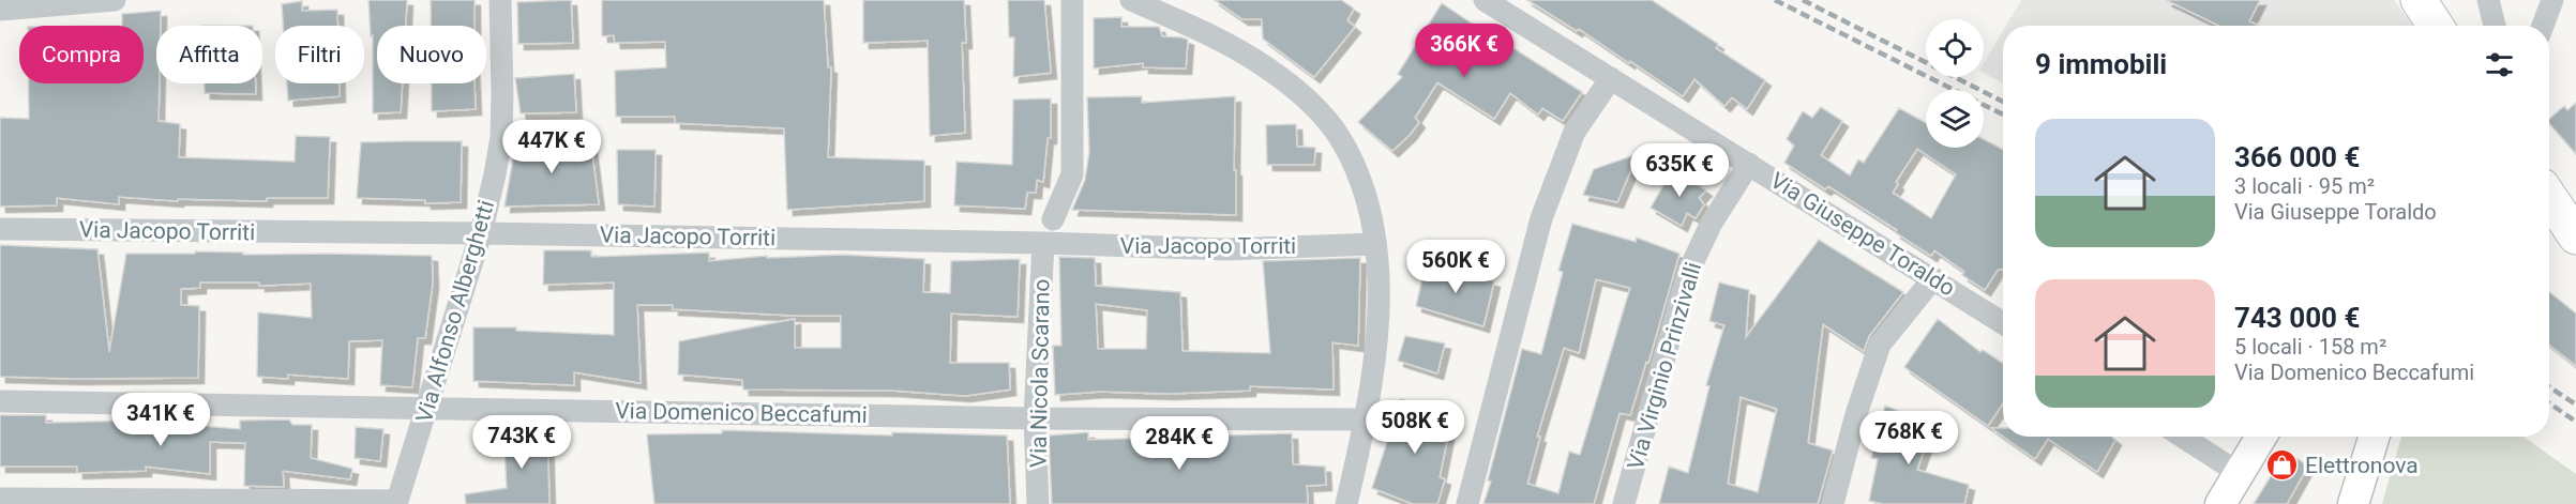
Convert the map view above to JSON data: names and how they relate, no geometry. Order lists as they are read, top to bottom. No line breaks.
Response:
{"streets":{"street":["Via Jacopo Torriti","Via Giuseppe Toraldo","Via Alfonso Alberghetti","Via Virginio Prinzivalli","Via Nicola Scarano","Via Domenico Beccafumi"]},"crossings":[["Via Jacopo Torriti","Via Alfonso Alberghetti"],["Via Jacopo Torriti","Via Nicola Scarano"],["Via Giuseppe Toraldo","Via Virginio Prinzivalli"],["Via Alfonso Alberghetti","Via Domenico Beccafumi"],["Via Nicola Scarano","Via Domenico Beccafumi"]],"places":{"shop":["Elettronova"]},"page":{"price":["366K €","447K €","635K €","560K €","341K €","508K €","768K €","743K €","284K €"],"chip":["Compra","Affitta","Filtri","Nuovo"],"heading":"9 immobili","list":[{"name":"366 000 €","note":"3 locali · 95 m² · Via Giuseppe Toraldo"},{"name":"743 000 €","note":"5 locali · 158 m² · Via Domenico Beccafumi"}]}}
